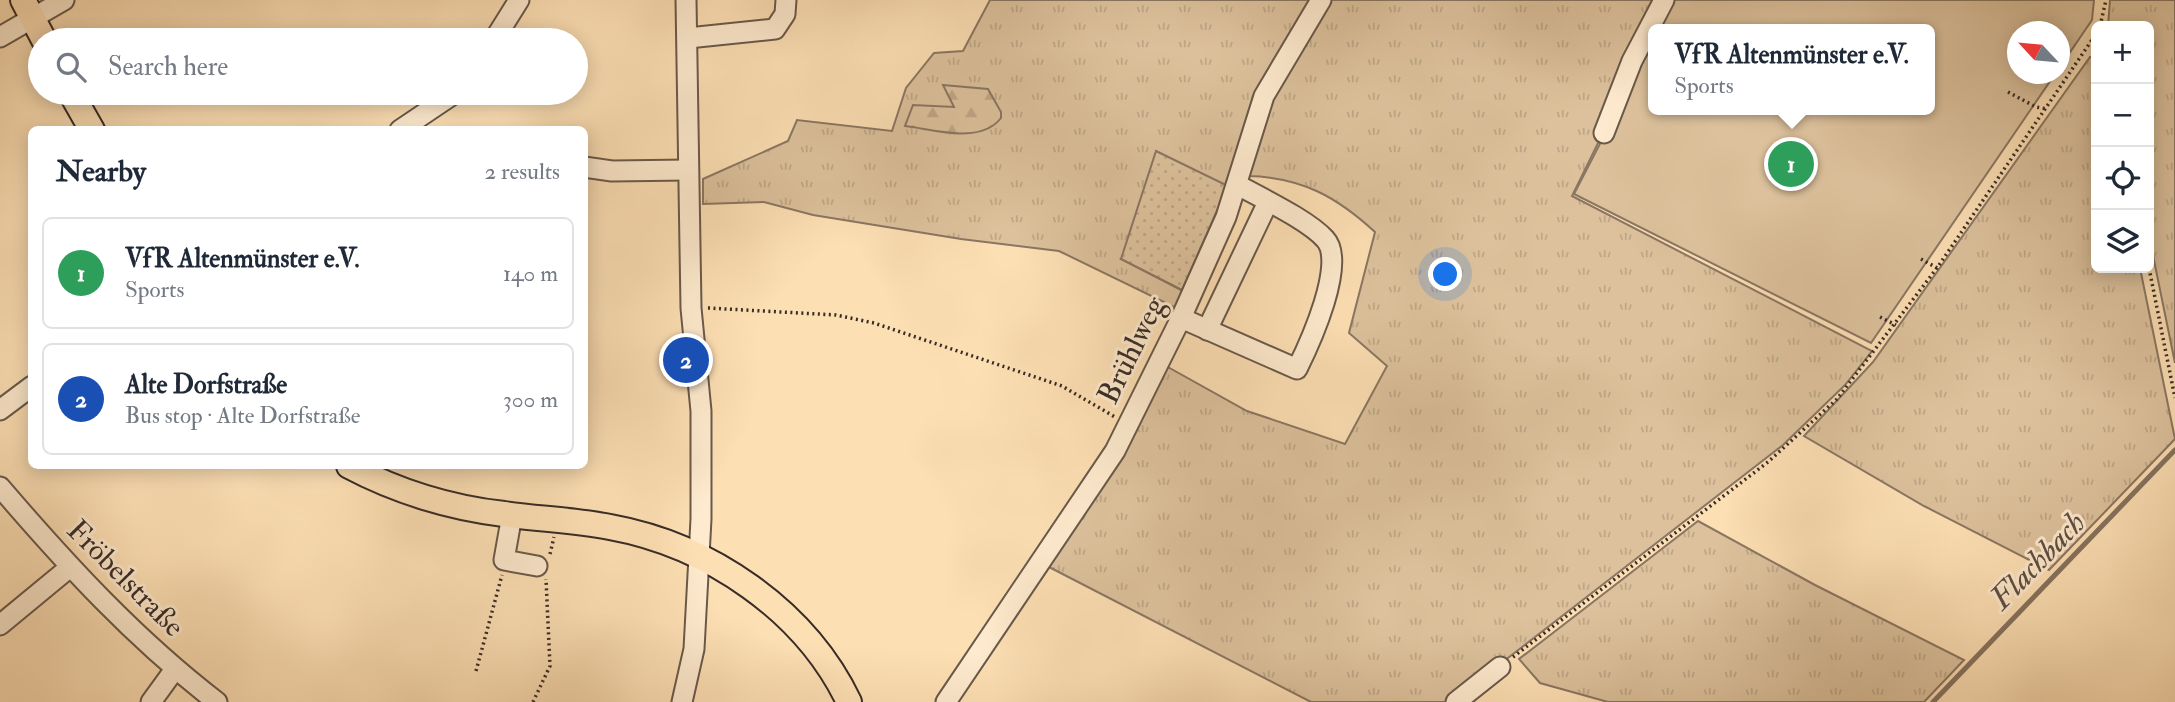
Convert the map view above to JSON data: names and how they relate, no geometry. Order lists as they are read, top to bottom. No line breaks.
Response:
{"streets":{"street":["Brühlweg","Fröbelstraße"]},"water":["Flachbach"],"north":"top left","page":{"map_buttons":["+","−"],"popup":["VfR Altenmünster e.V.","Sports"],"search":"Search here","heading":["Nearby","2 results"],"pins":["1","2"],"list":[{"mark":"1","name":"VfR Altenmünster e.V.","note":"Sports","value":"140 m"},{"mark":"2","name":"Alte Dorfstraße","note":"Bus stop · Alte Dorfstraße","value":"300 m"}]}}
